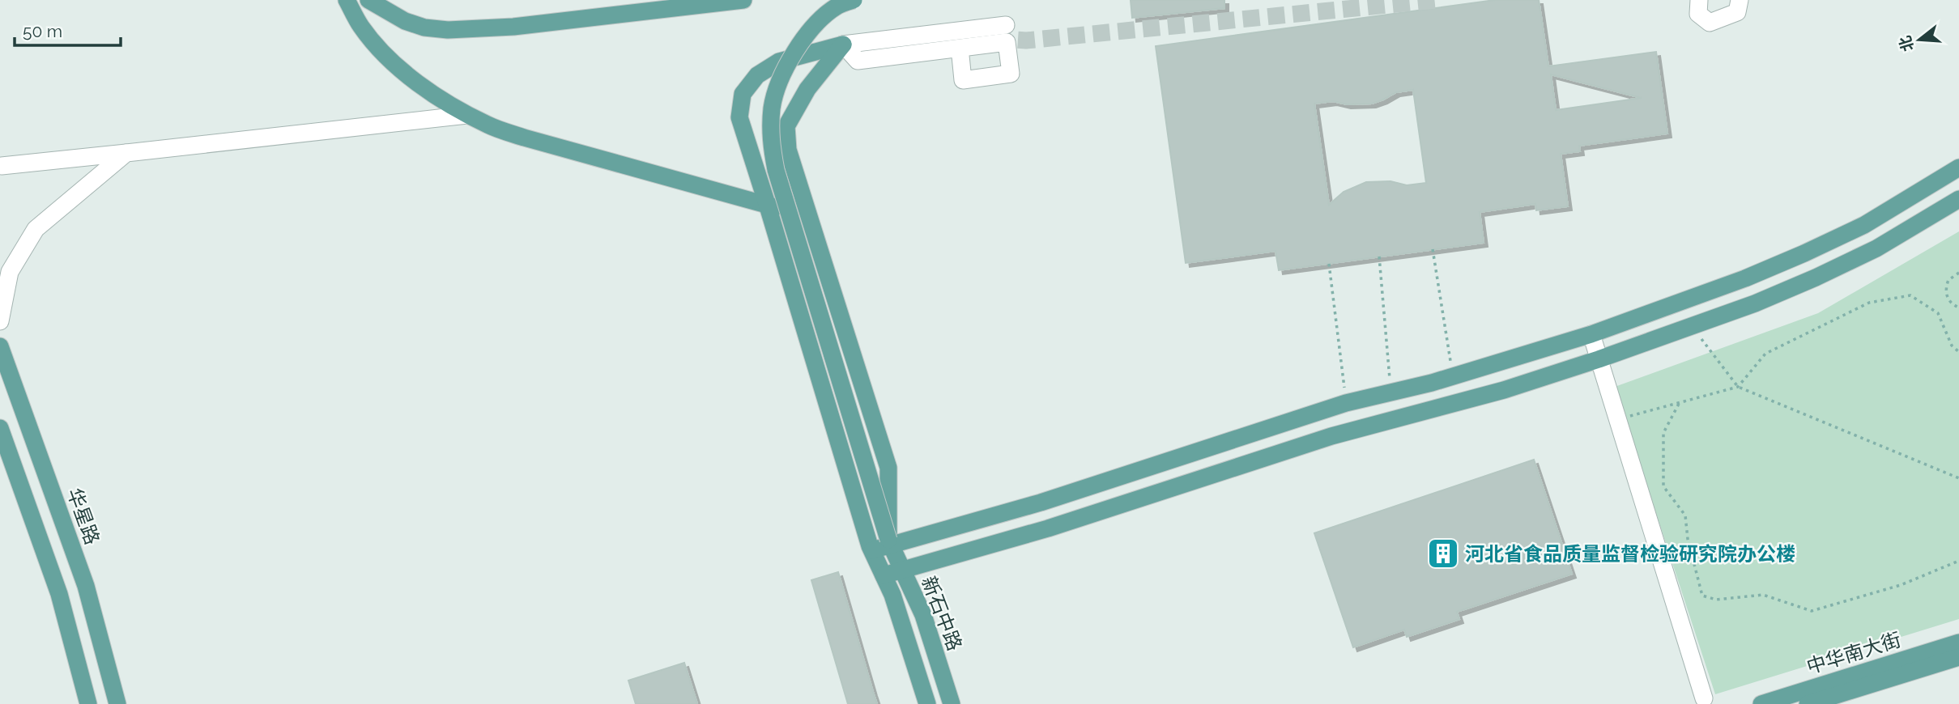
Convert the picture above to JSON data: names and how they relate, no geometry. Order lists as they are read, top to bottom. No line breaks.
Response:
{"streets":{"main road":["华星路","新石中路","中华南大街"]},"places":{"building":["河北省食品质量监督检验研究院办公楼"]},"scale_bar":"50 m","north":"left"}
